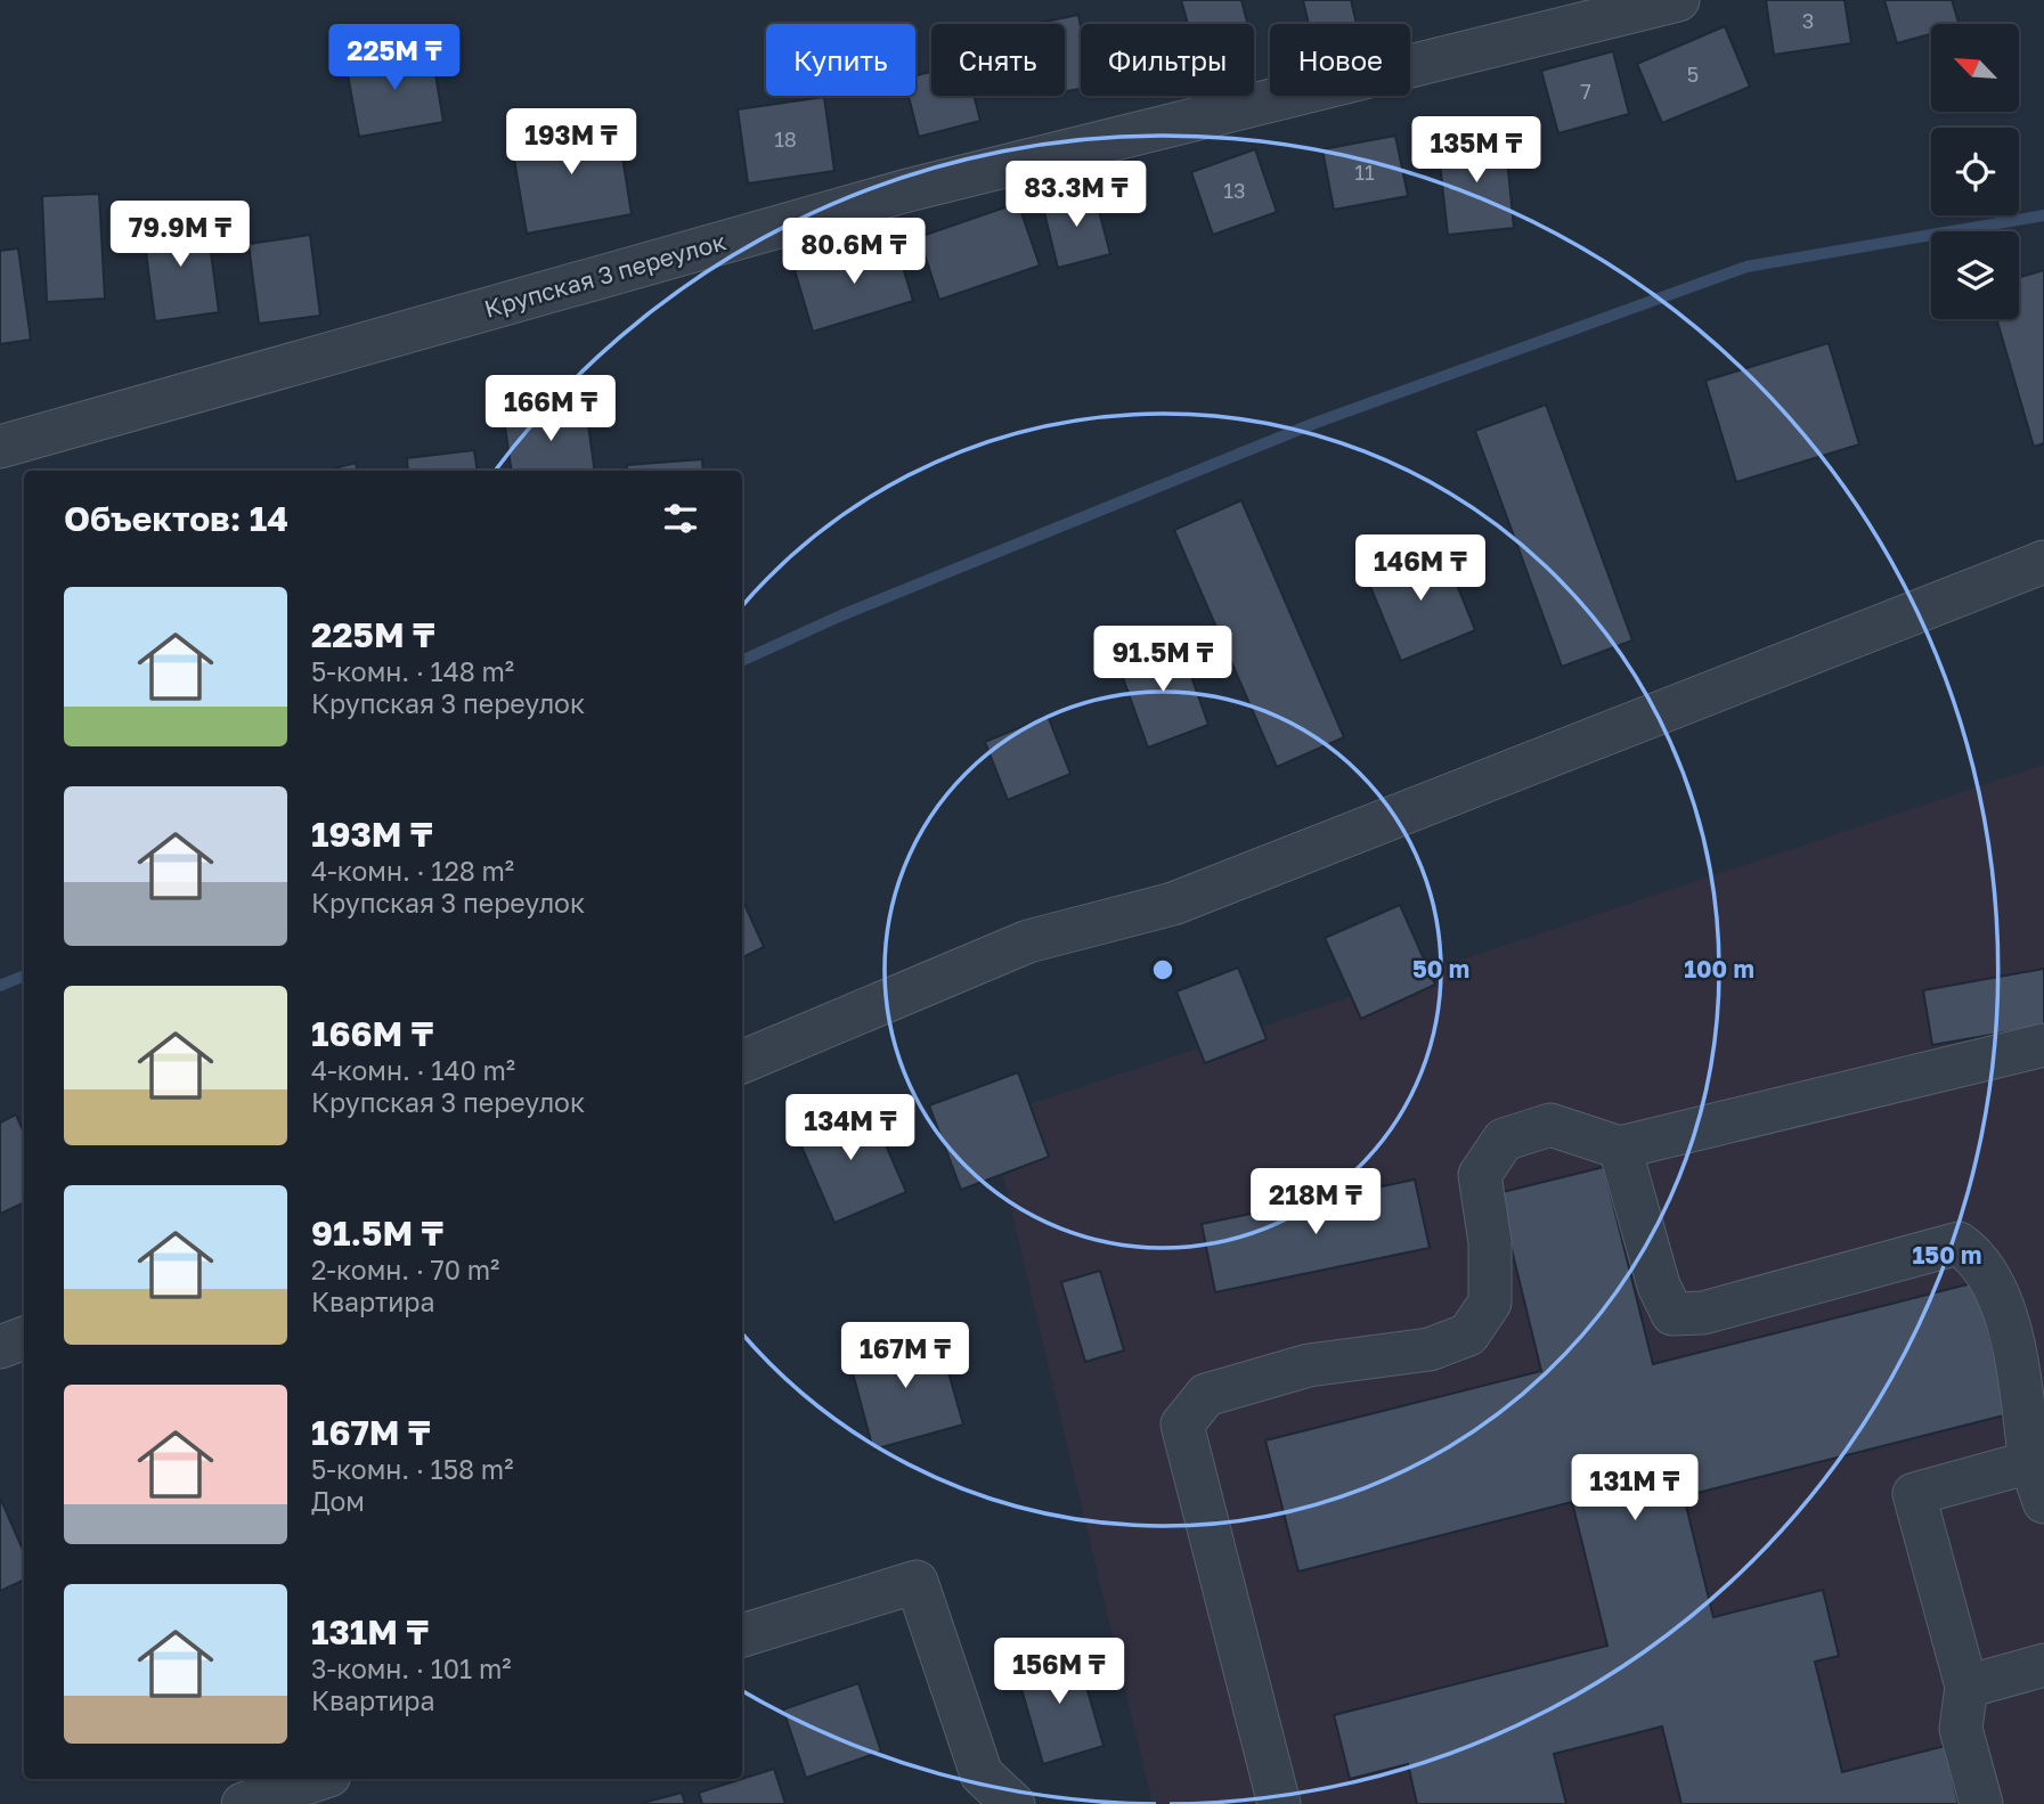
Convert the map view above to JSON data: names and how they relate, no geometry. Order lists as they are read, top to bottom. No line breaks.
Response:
{"streets":{"street":["Крупская 3 переулок"]},"house_numbers":["3","5","7","18","11","13"],"north":"top left","page":{"price":["225M ₸","193M ₸","135M ₸","83.3M ₸","79.9M ₸","80.6M ₸","166M ₸","146M ₸","91.5M ₸","134M ₸","218M ₸","167M ₸","131M ₸","156M ₸"],"chip":["Купить","Снять","Фильтры","Новое"],"heading":"Объектов: 14","list":[{"name":"225M ₸","note":"5-комн. · 148 m² · Крупская 3 переулок"},{"name":"193M ₸","note":"4-комн. · 128 m² · Крупская 3 переулок"},{"name":"166M ₸","note":"4-комн. · 140 m² · Крупская 3 переулок"},{"name":"91.5M ₸","note":"2-комн. · 70 m² · Квартира"},{"name":"167M ₸","note":"5-комн. · 158 m² · Дом"},{"name":"131M ₸","note":"3-комн. · 101 m² · Квартира"}]},"rings":["50 m","100 m","150 m"]}
